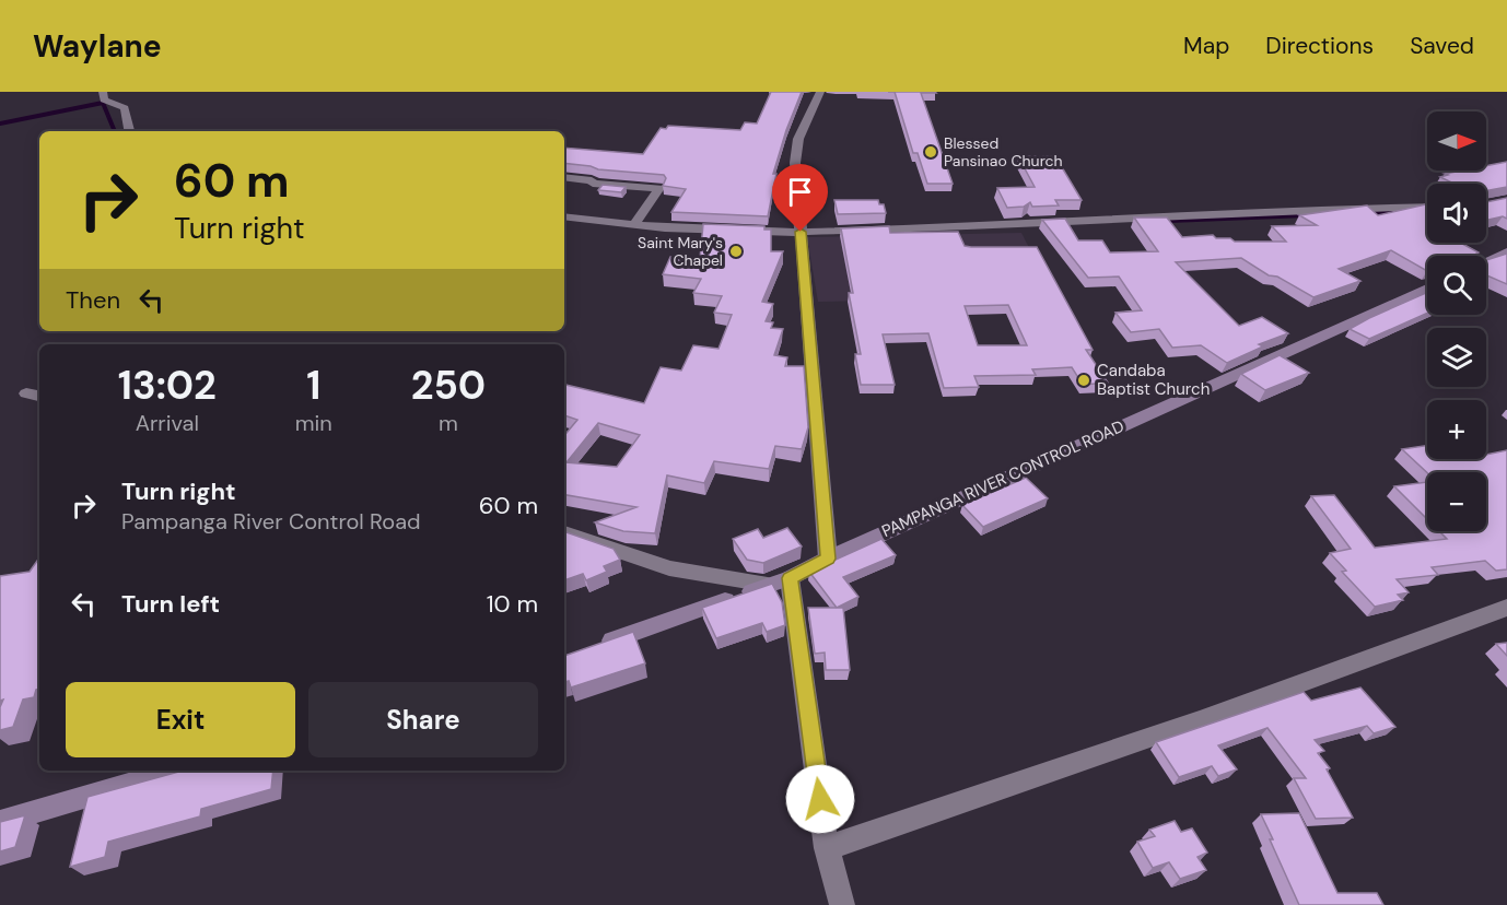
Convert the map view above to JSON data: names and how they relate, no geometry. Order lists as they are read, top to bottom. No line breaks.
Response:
{"streets":{"main road":["PAMPANGA RIVER CONTROL ROAD"]},"places":["Blessed Pansinao Church","Saint Mary's Chapel","Candaba Baptist Church"],"north":"right","page":{"header":"Waylane","nav":["Map","Directions","Saved"],"map_buttons":["+","−"],"turn":["60 m","Turn right"],"then":"Then","eta":["13:02","Arrival","1","min","250","m"],"list":[{"name":"Turn right","note":"Pampanga River Control Road","value":"60 m"},{"name":"Turn left","value":"10 m"}],"buttons":["Exit","Share"]}}
